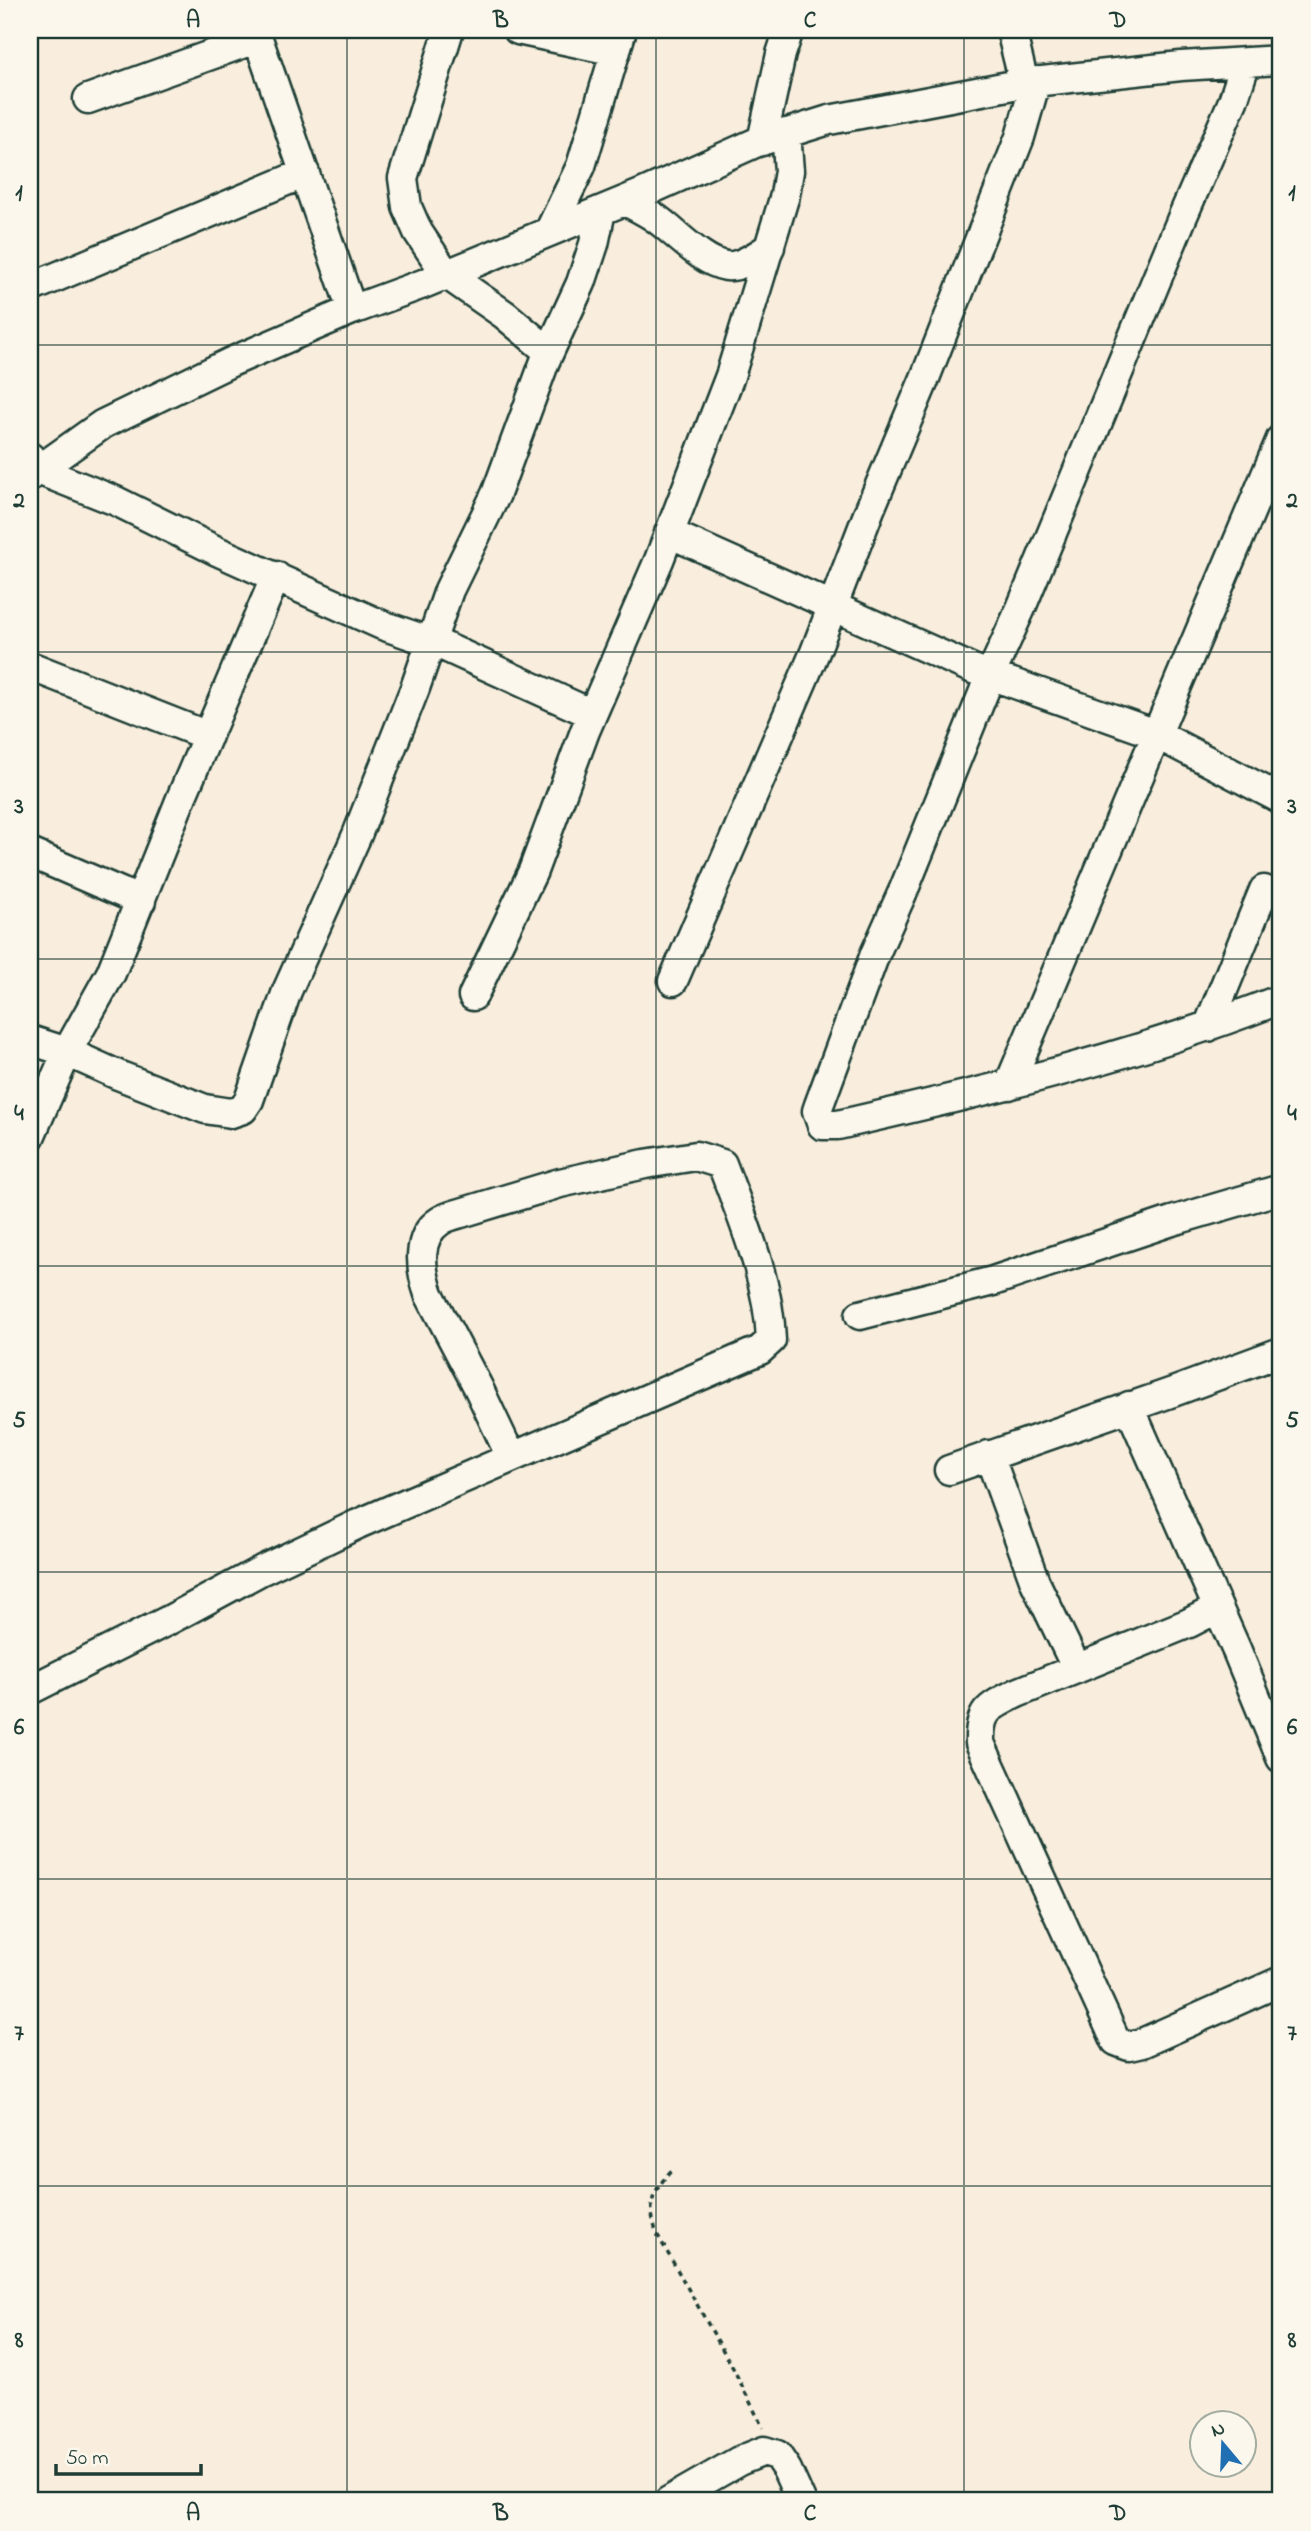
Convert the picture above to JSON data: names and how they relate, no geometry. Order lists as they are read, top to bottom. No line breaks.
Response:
{"scale_bar":"50 m","north":"top","grid":{"columns":["A","B","C","D"],"rows":["1","2","3","4","5","6","7","8"]}}
